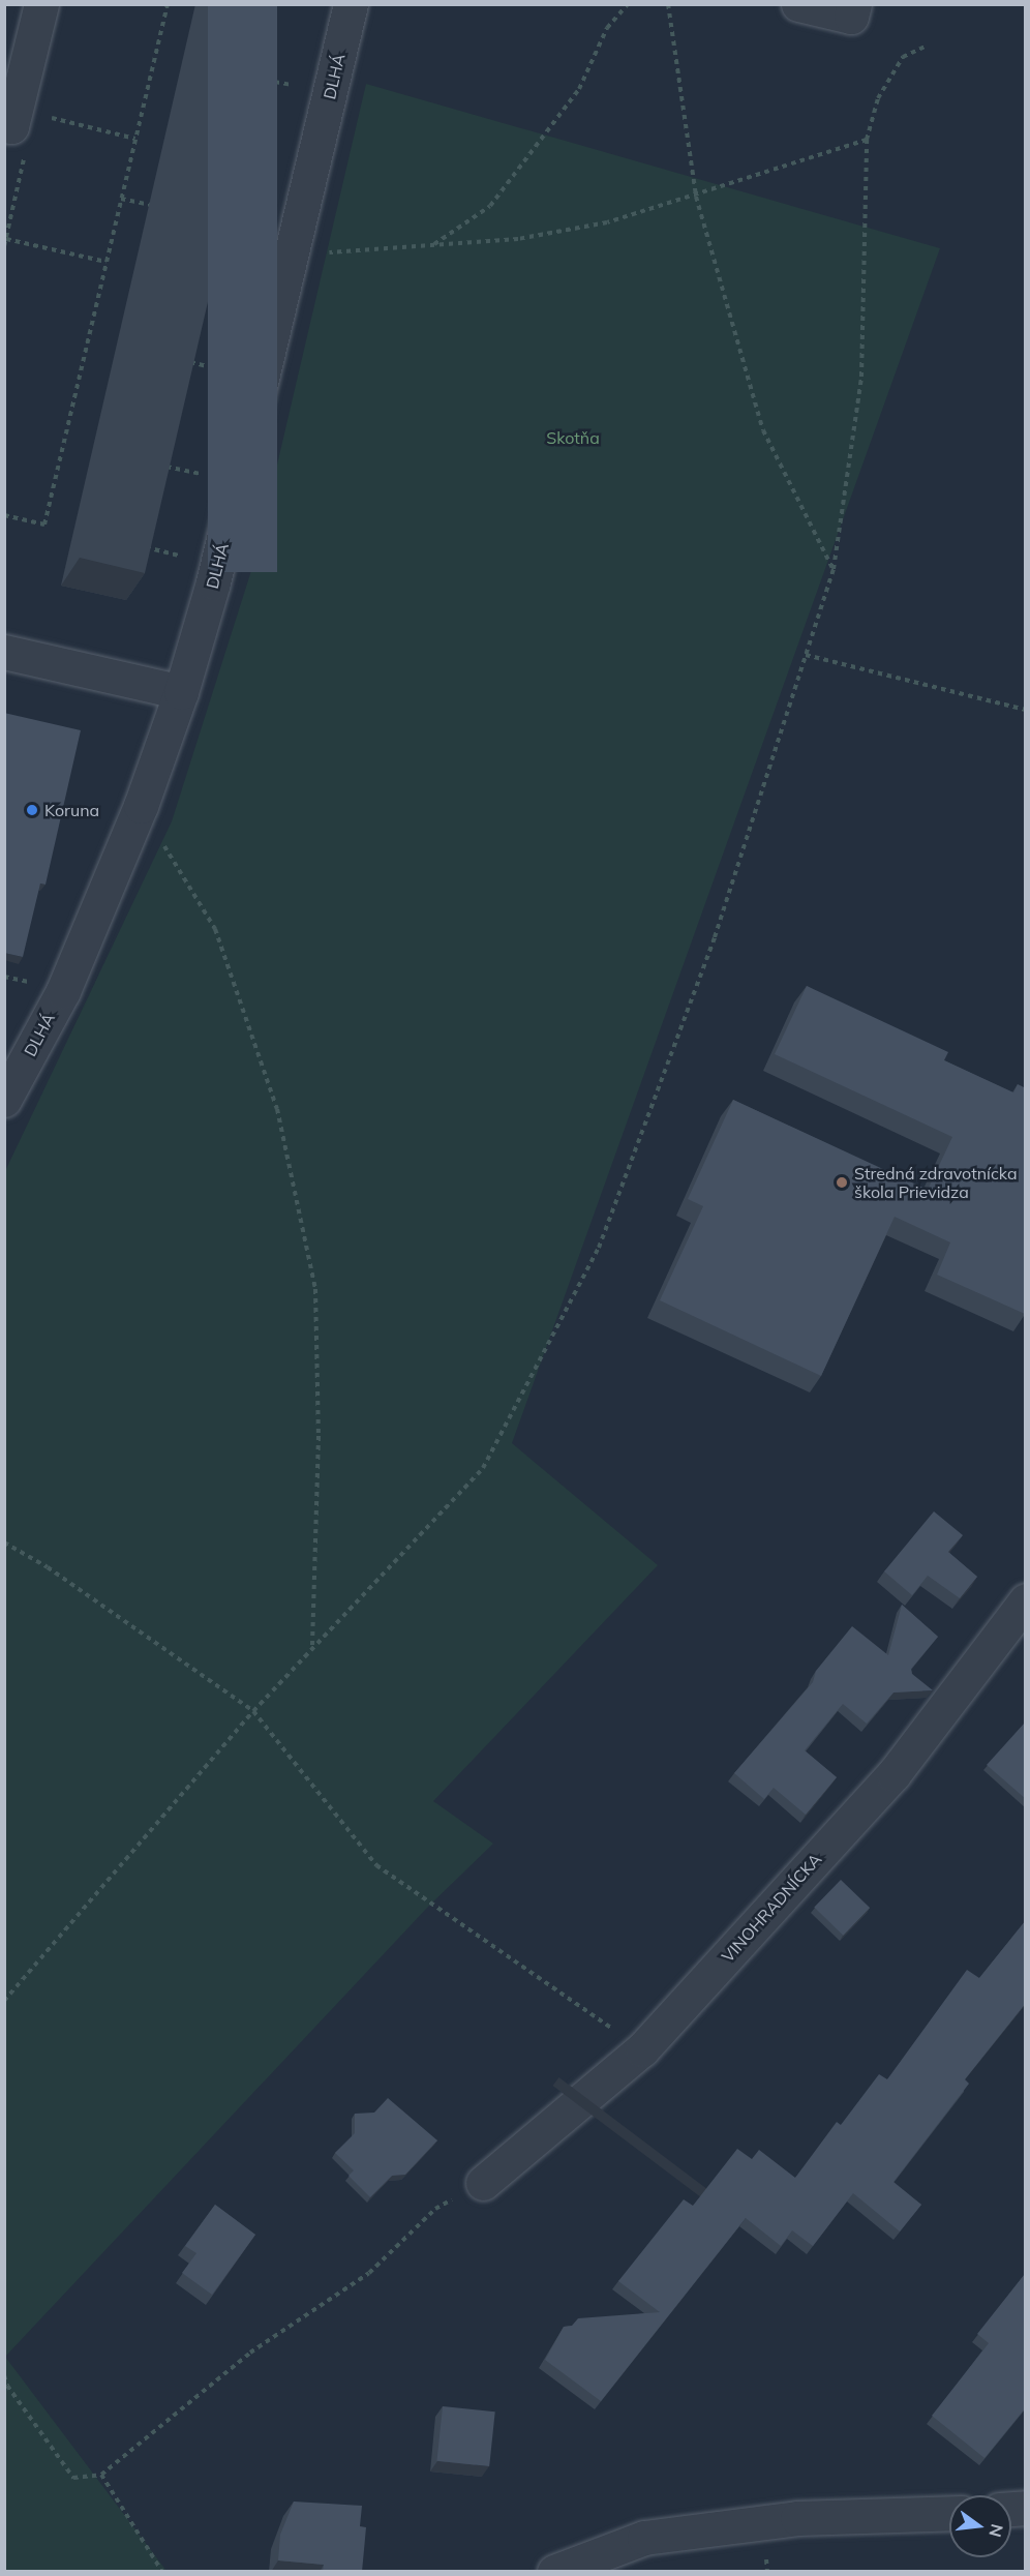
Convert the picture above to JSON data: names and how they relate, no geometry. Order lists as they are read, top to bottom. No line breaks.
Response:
{"streets":{"street":["DLHÁ","VINOHRADNÍCKA"]},"parks":["Skotňa"],"places":["Koruna","Stredná zdravotnícka škola Prievidza"],"north":"right"}
